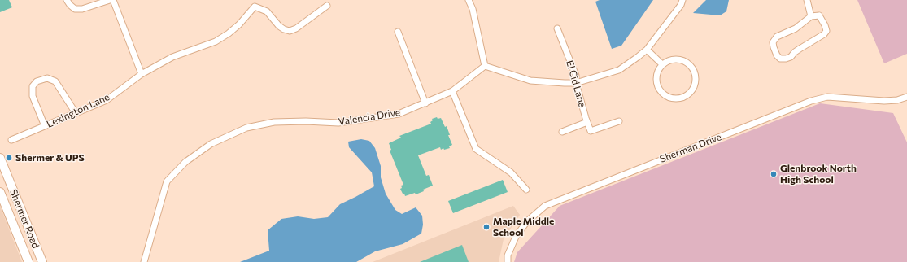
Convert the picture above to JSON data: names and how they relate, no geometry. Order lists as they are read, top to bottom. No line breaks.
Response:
{"streets":{"main road":["Shermer Road"],"street":["El Cid Lane","Lexington Lane","Valencia Drive","Sherman Drive"]},"places":["Shermer & UPS","Glenbrook North High School","Maple Middle School"]}
